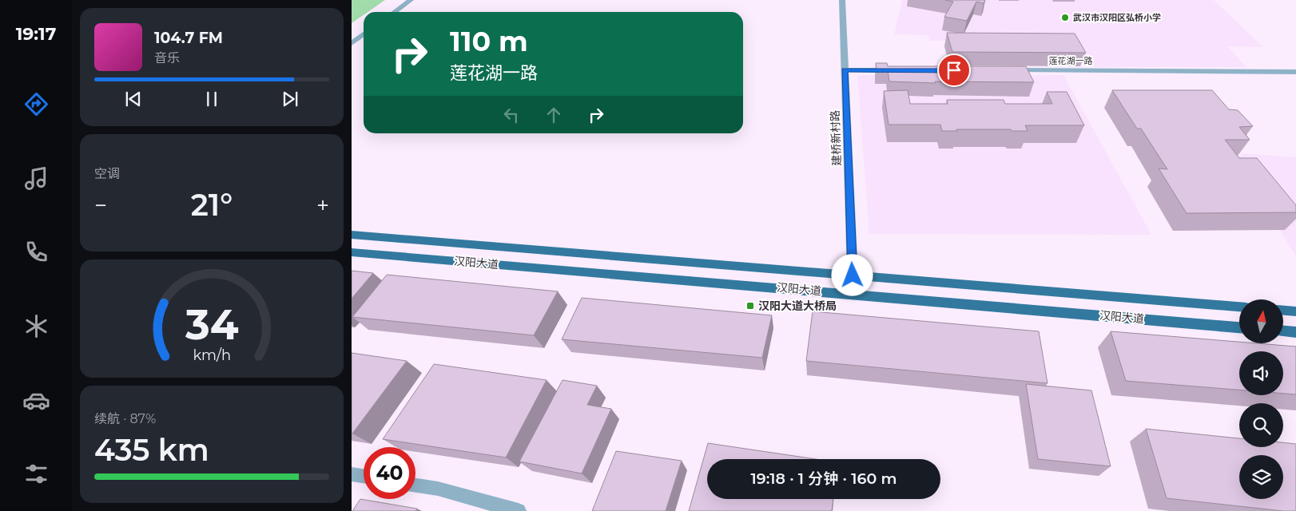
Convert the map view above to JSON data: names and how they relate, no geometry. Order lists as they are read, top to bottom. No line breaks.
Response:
{"streets":{"main road":["汉阳大道"],"street":["莲花湖一路","建桥新村路"]},"crossings":[["建桥新村路","汉阳大道"]],"places":{"other":["武汉市汉阳区弘桥小学"],"transit":["汉阳大道大桥局"]},"north":"top","page":{"tabs":"19:17","turn":["110 m","莲花湖一路"],"song":["104.7 FM","音乐"],"tile":["空调",["续航 · 87%","435 km"]],"heat":["−","21°","+"],"limit":"40","trip":"19:18 · 1 分钟 · 160 m","gauge":["34","km/h"]}}
